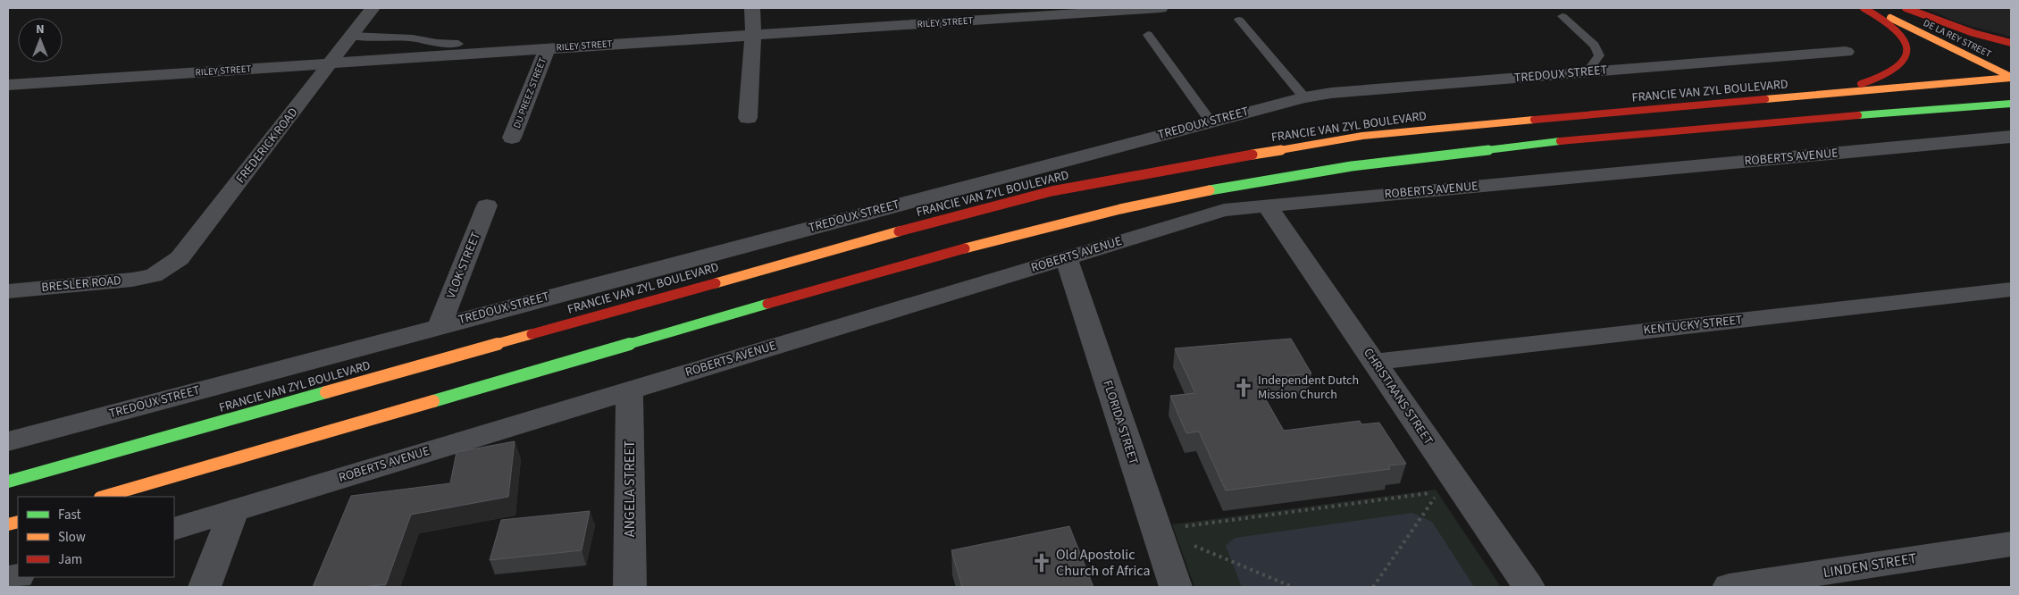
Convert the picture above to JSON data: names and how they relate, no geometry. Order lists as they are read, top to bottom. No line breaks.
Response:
{"streets":{"main road":["DE LA REY STREET","FRANCIE VAN ZYL BOULEVARD"],"street":["RILEY STREET","TREDOUX STREET","DU PREEZ STREET","FREDERICK ROAD","ROBERTS AVENUE","VLOK STREET","BRESLER ROAD","KENTUCKY STREET","CHRISTIAANS STREET","FLORIDA STREET","ANGELA STREET","LINDEN STREET"]},"crossings":[["RILEY STREET","DU PREEZ STREET"],["RILEY STREET","FREDERICK ROAD"],["DE LA REY STREET","FRANCIE VAN ZYL BOULEVARD"],["TREDOUX STREET","VLOK STREET"],["FREDERICK ROAD","BRESLER ROAD"],["ROBERTS AVENUE","CHRISTIAANS STREET"],["ROBERTS AVENUE","FLORIDA STREET"],["ROBERTS AVENUE","ANGELA STREET"],["KENTUCKY STREET","CHRISTIAANS STREET"]],"places":{"church":["Independent Dutch Mission Church","Old Apostolic Church of Africa"]},"legend":["Fast","Slow","Jam"],"north":"top"}
